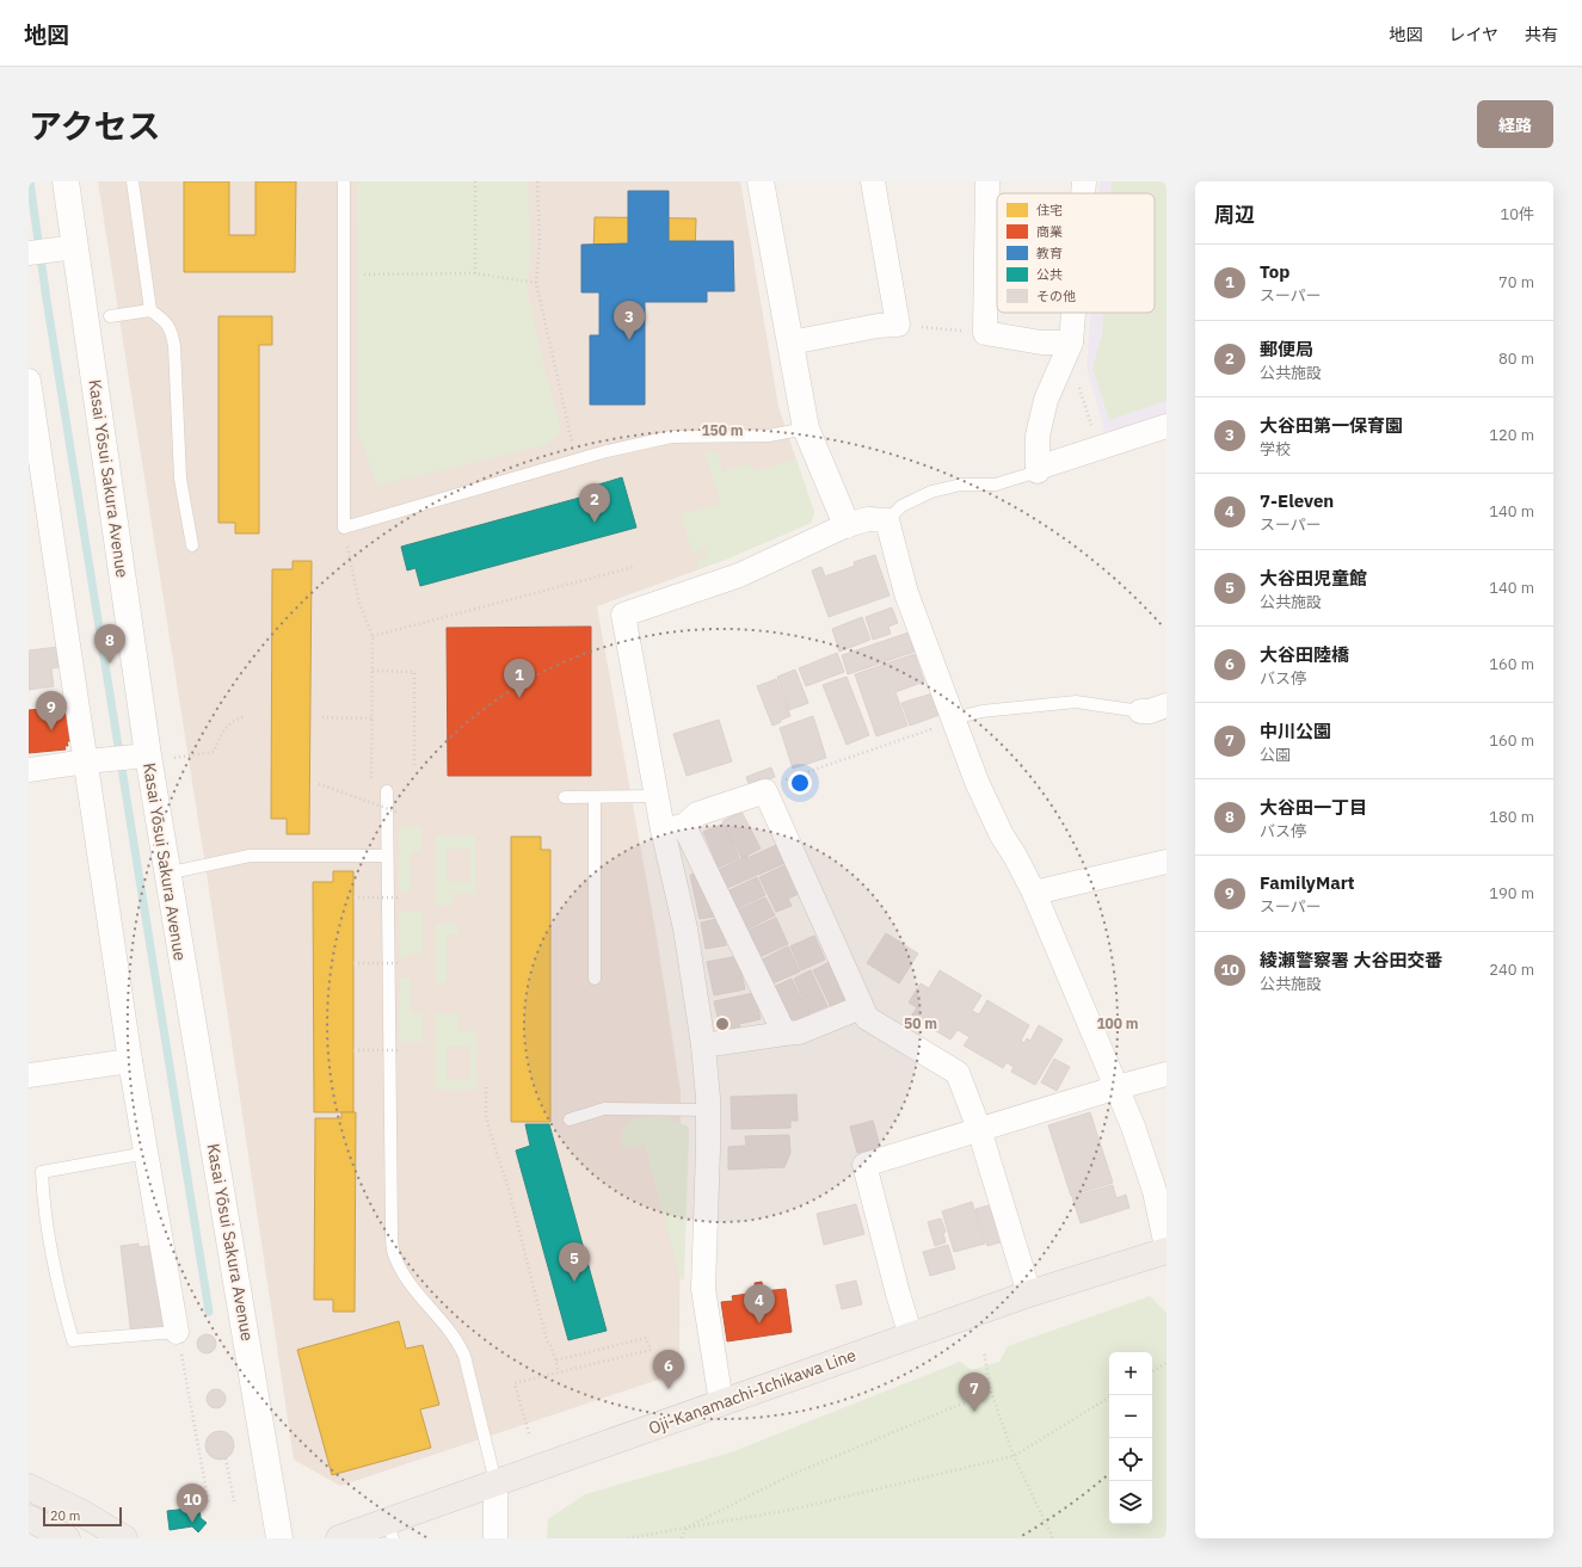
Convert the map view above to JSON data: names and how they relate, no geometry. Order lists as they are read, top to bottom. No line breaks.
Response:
{"streets":{"main road":["Oji-Kanamachi-Ichikawa Line"],"street":["Kasai Yōsui Sakura Avenue"]},"legend":["住宅","商業","教育","公共","その他"],"scale_bar":"20 m","page":{"header":"地図","nav":["地図","レイヤ","共有"],"title":"アクセス","buttons":"経路","heading":["周辺","10件"],"list":[{"mark":"1","name":"Top","note":"スーパー","value":"70 m"},{"mark":"2","name":"郵便局","note":"公共施設","value":"80 m"},{"mark":"3","name":"大谷田第一保育園","note":"学校","value":"120 m"},{"mark":"4","name":"7-Eleven","note":"スーパー","value":"140 m"},{"mark":"5","name":"大谷田児童館","note":"公共施設","value":"140 m"},{"mark":"6","name":"大谷田陸橋","note":"バス停","value":"160 m"},{"mark":"7","name":"中川公園","note":"公園","value":"160 m"},{"mark":"8","name":"大谷田一丁目","note":"バス停","value":"180 m"},{"mark":"9","name":"FamilyMart","note":"スーパー","value":"190 m"},{"mark":"10","name":"綾瀬警察署 大谷田交番","note":"公共施設","value":"240 m"}],"pins":["3","2","8","1","9","5","4","6","7","10"],"map_buttons":["+","−"],"scale":"20 m"},"rings":["150 m","50 m","100 m"]}
